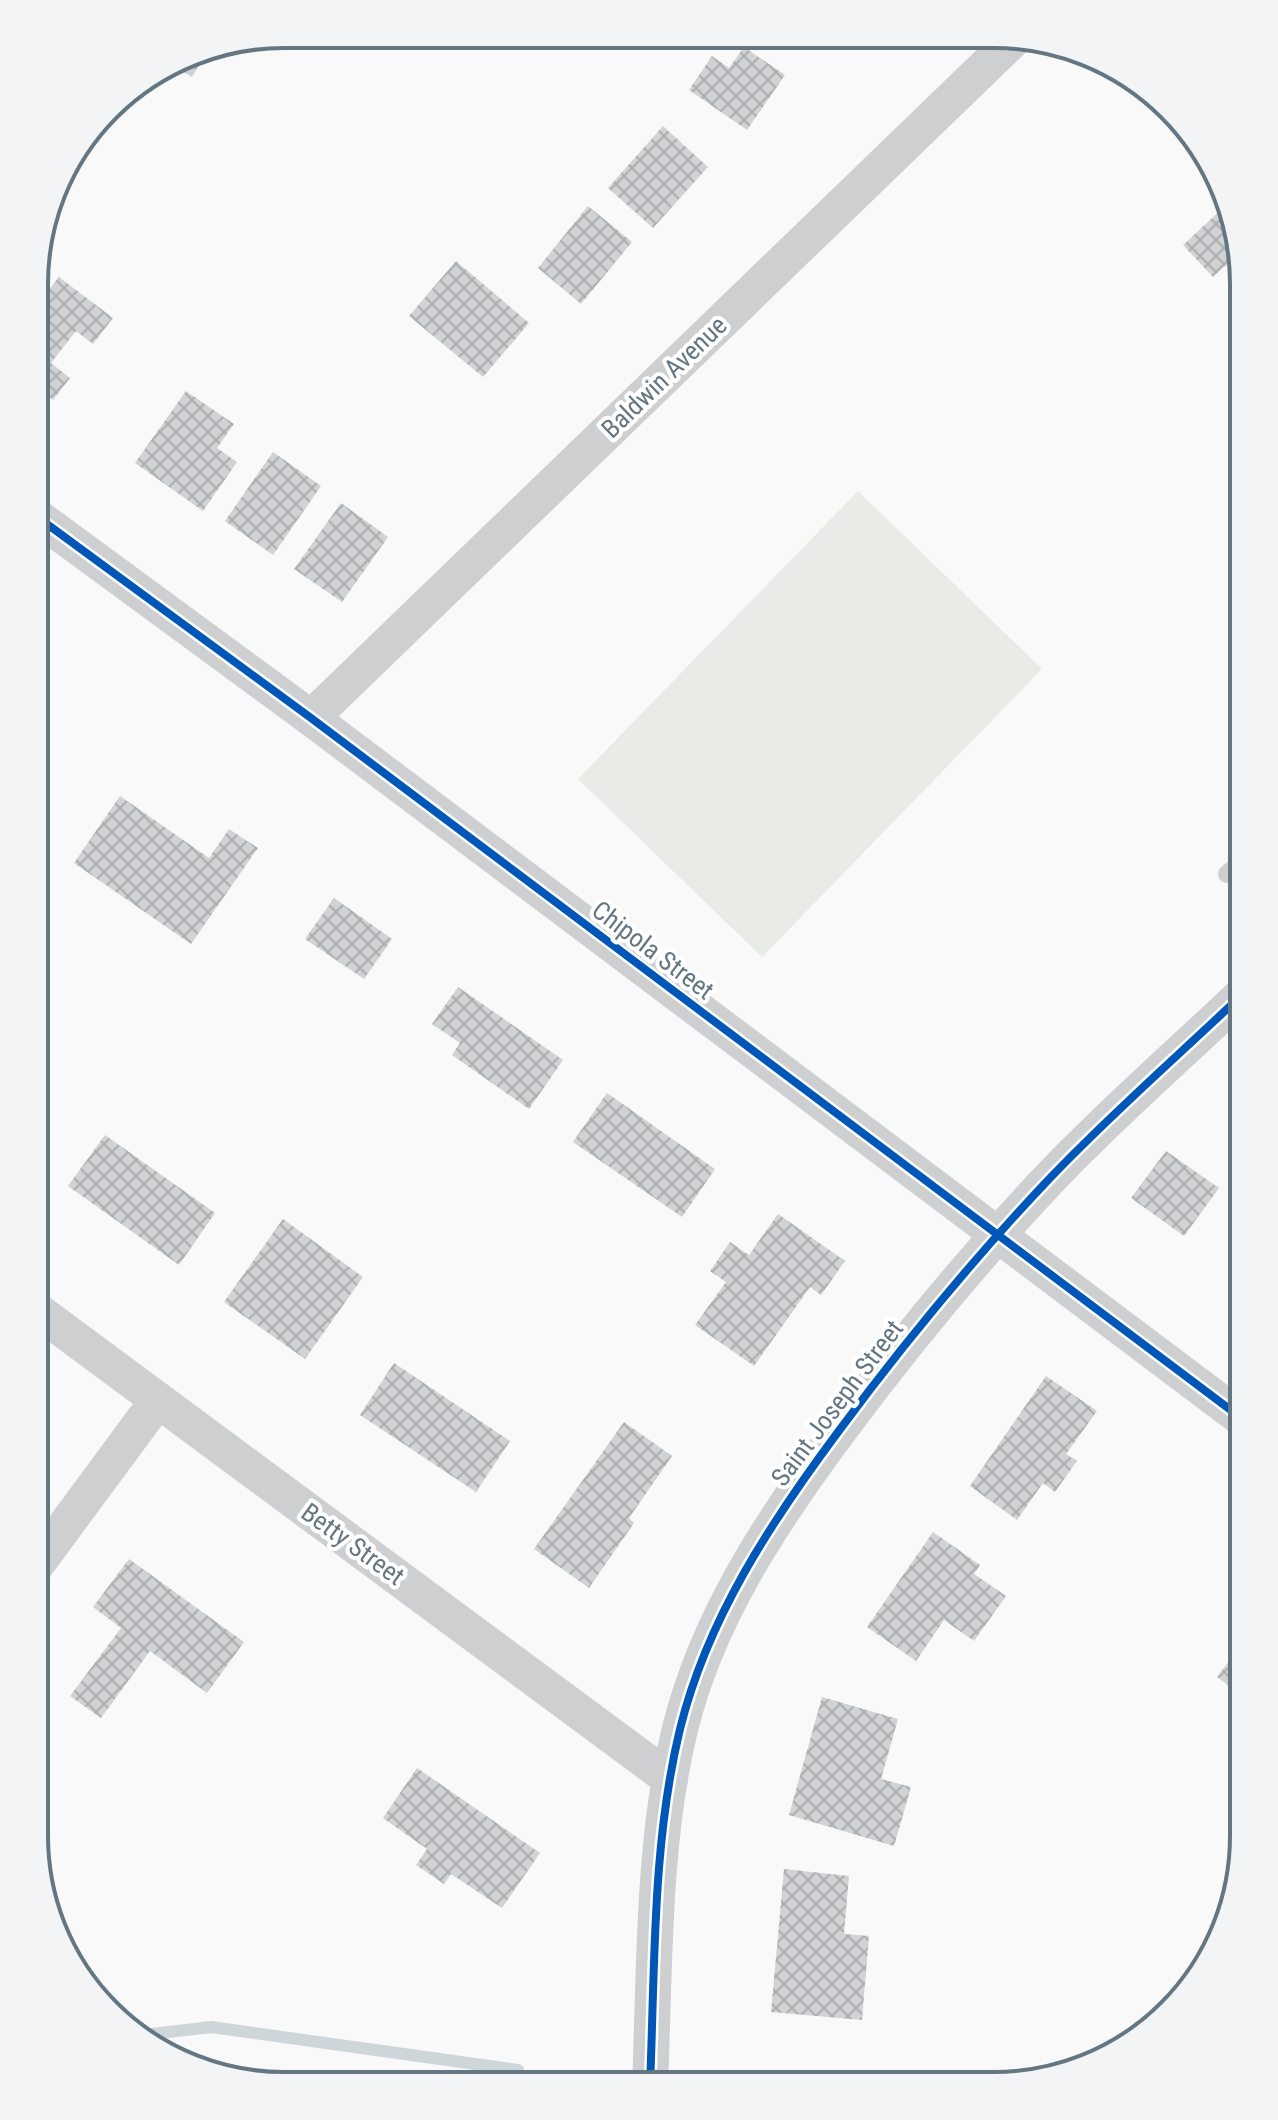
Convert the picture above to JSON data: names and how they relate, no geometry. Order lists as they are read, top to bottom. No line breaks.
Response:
{"streets":{"street":["Baldwin Avenue","Chipola Street","Saint Joseph Street","Betty Street"]},"crossings":[["Baldwin Avenue","Chipola Street"],["Chipola Street","Saint Joseph Street"],["Saint Joseph Street","Betty Street"]]}
